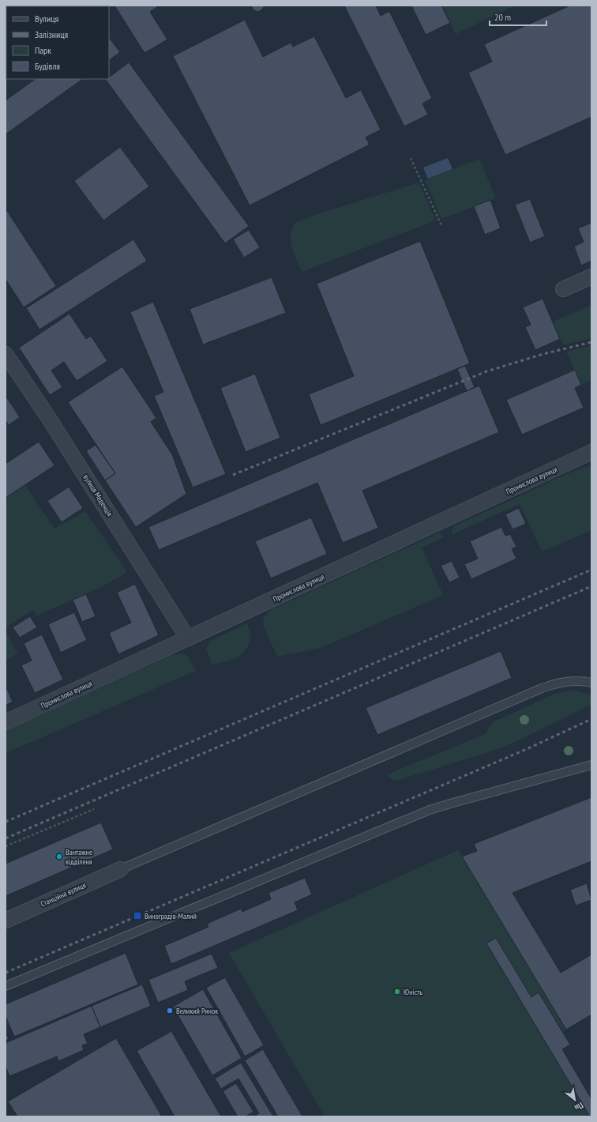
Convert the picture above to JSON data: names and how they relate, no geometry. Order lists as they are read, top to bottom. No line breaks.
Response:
{"streets":{"street":["Промислова вулиця","вулиця Меденція","Станційна вулиця"]},"crossings":[["Промислова вулиця","вулиця Меденція"]],"places":{"other":["Вантажне відділеня","Юність","Великий Ринок"],"transit":["Виноградів-Малий"]},"legend":["Вулиця","Залізниця","Парк","Будівля"],"scale_bar":"20 m","north":"bottom right"}
